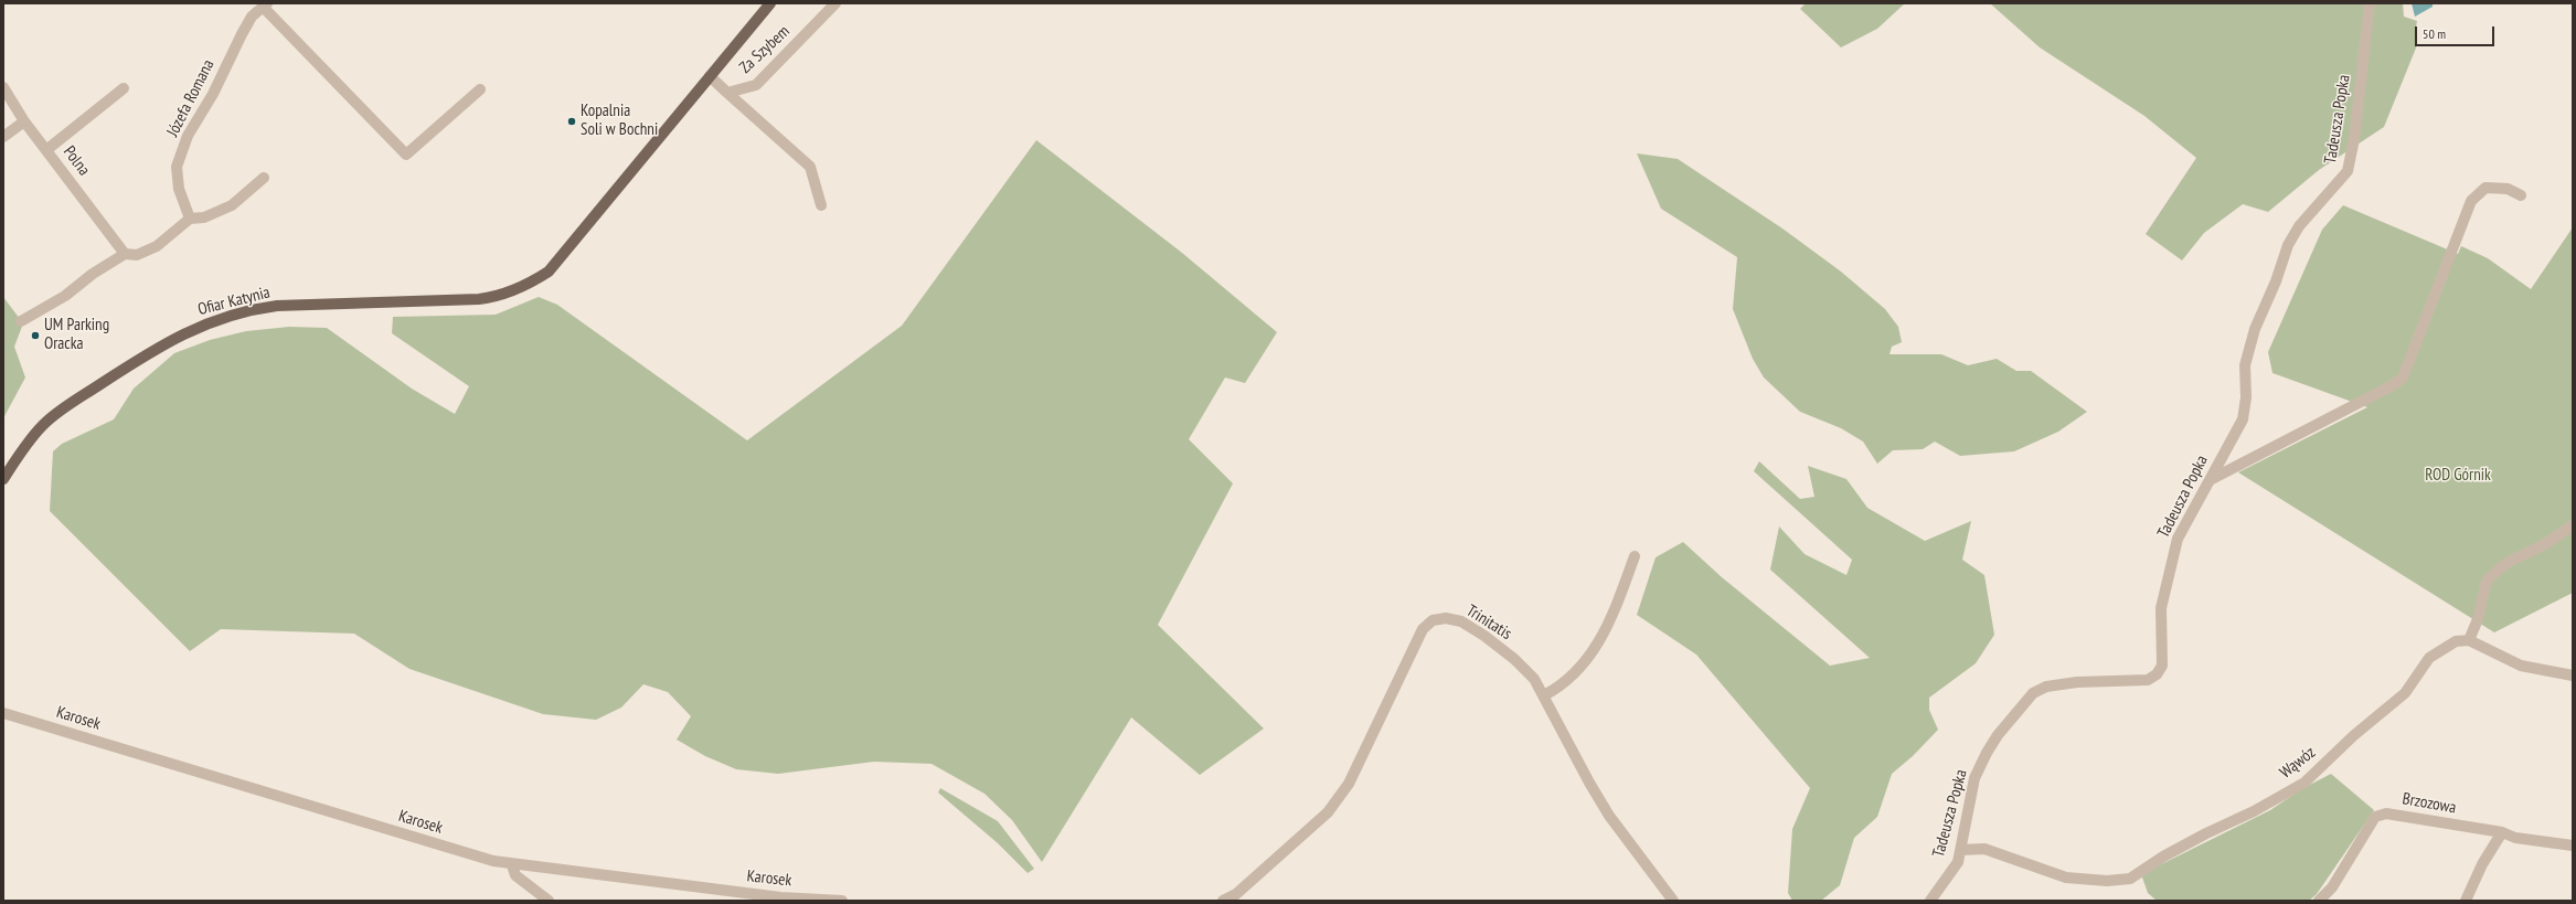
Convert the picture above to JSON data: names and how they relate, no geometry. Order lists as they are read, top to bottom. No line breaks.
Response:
{"streets":{"main road":["Ofiar Katynia"],"street":["Za Szybem","Józefa Romana","Tadeusza Popka","Polna","Trinitatis","Karosek","Wąwóz","Brzozowa"]},"crossings":[["Tadeusza Popka","Wąwóz"]],"parks":["ROD Górnik"],"places":["Kopalnia Soli w Bochni","UM Parking Oracka"],"scale_bar":"50 m"}
